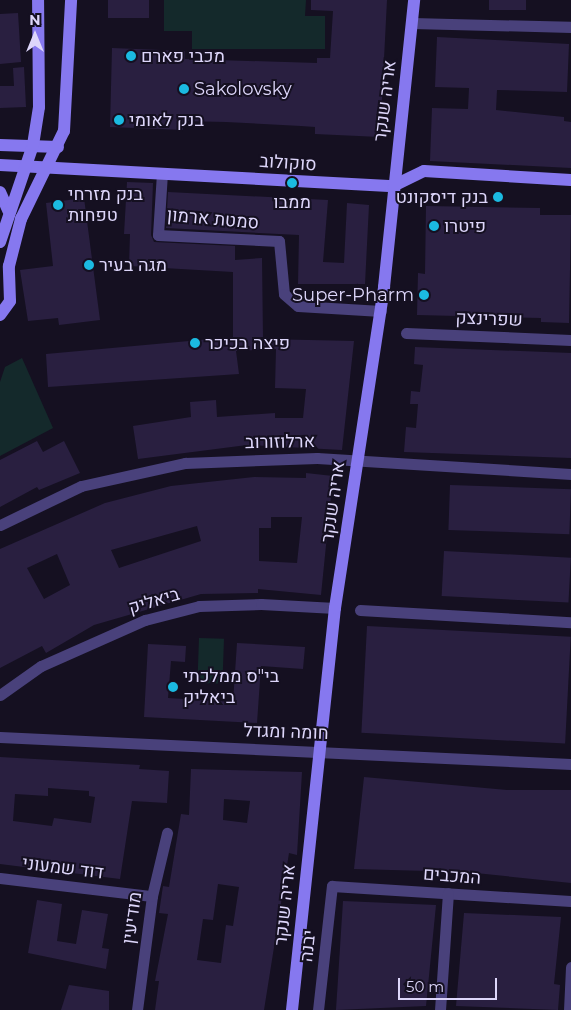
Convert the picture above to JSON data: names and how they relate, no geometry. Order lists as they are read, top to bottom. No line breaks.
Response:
{"streets":{"street":["אריה שנקר","סוקולוב","סמטת ארמון","שפרינצק","ארלוזורוב","ביאליק","חומה ומגדל","דוד שמעוני","המכבים","מודיעין","יבנה"]},"crossings":[["אריה שנקר","סוקולוב"],["אריה שנקר","סמטת ארמון"],["אריה שנקר","ארלוזורוב"],["אריה שנקר","ביאליק"],["אריה שנקר","חומה ומגדל"],["סוקולוב","סמטת ארמון"],["דוד שמעוני","מודיעין"],["המכבים","יבנה"]],"places":["מכבי פארם","Sakolovsky","בנק לאומי","ממבו","בנק דיסקונט","בנק מזרחי טפחות","פיטרו","מגה בעיר","Super-Pharm","פיצה בכיכר","בי\"ס ממלכתי ביאליק"],"scale_bar":"50 m","north":"top"}
